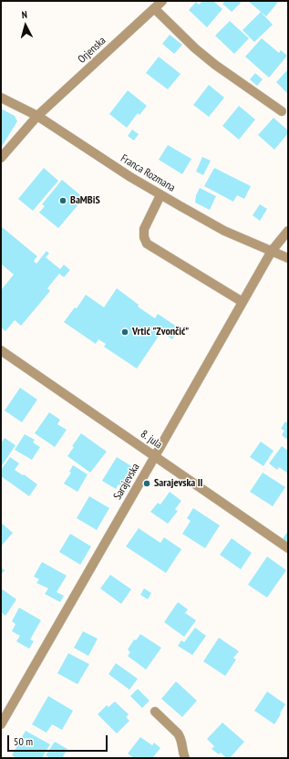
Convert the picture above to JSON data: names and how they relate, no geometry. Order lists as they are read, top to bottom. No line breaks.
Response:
{"streets":{"street":["Orjenska","Franca Rozmana","8. jula","Sarajevska"]},"crossings":[["Orjenska","Franca Rozmana"],["Franca Rozmana","Sarajevska"],["8. jula","Sarajevska"]],"places":["BaMBiS","Vrtić \"Zvončić\"","Sarajevska II"],"scale_bar":"50 m","north":"top"}
